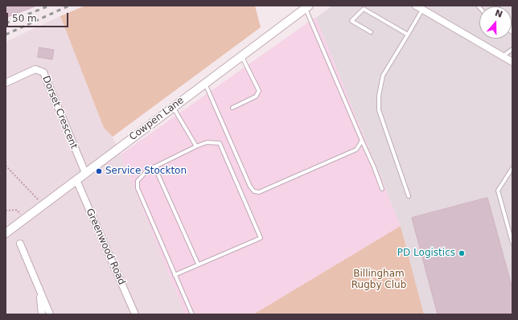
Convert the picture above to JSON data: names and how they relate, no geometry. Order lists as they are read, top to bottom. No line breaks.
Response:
{"streets":{"street":["Dorset Crescent","Cowpen Lane","Greenwood Road"]},"crossings":[["Dorset Crescent","Cowpen Lane"],["Cowpen Lane","Greenwood Road"]],"parks":["Billingham Rugby Club"],"places":["Service Stockton","PD Logistics"],"scale_bar":"50 m","north":"top"}
